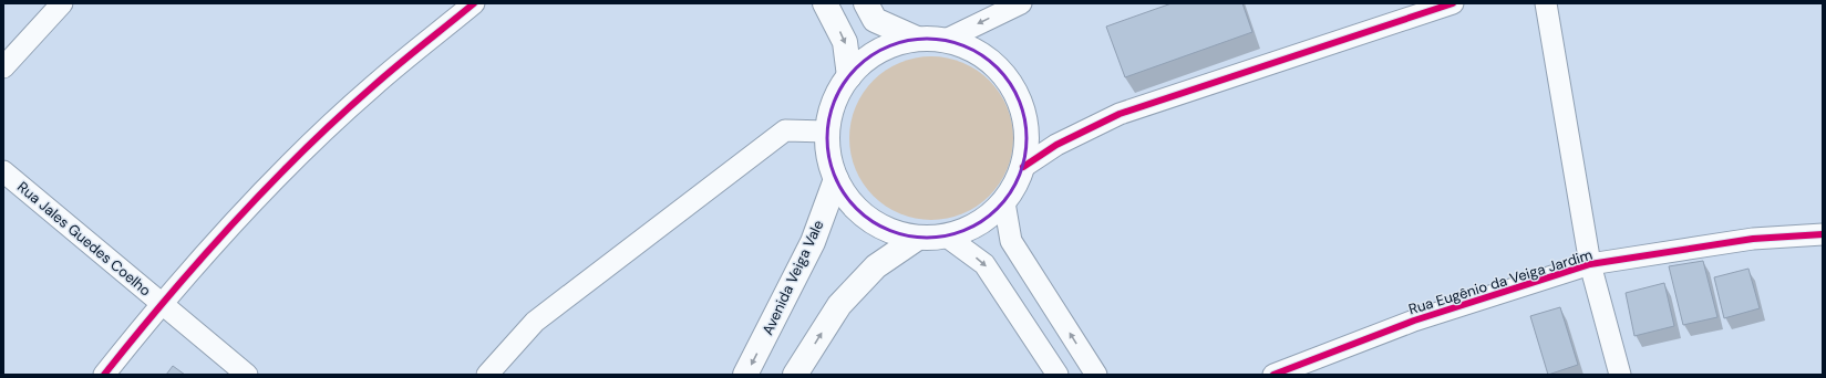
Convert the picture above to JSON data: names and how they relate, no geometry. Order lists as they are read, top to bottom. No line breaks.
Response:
{"streets":{"main road":["Avenida Veiga Vale"],"street":["Rua Jales Guedes Coelho","Rua Eugênio da Veiga Jardim"]}}
